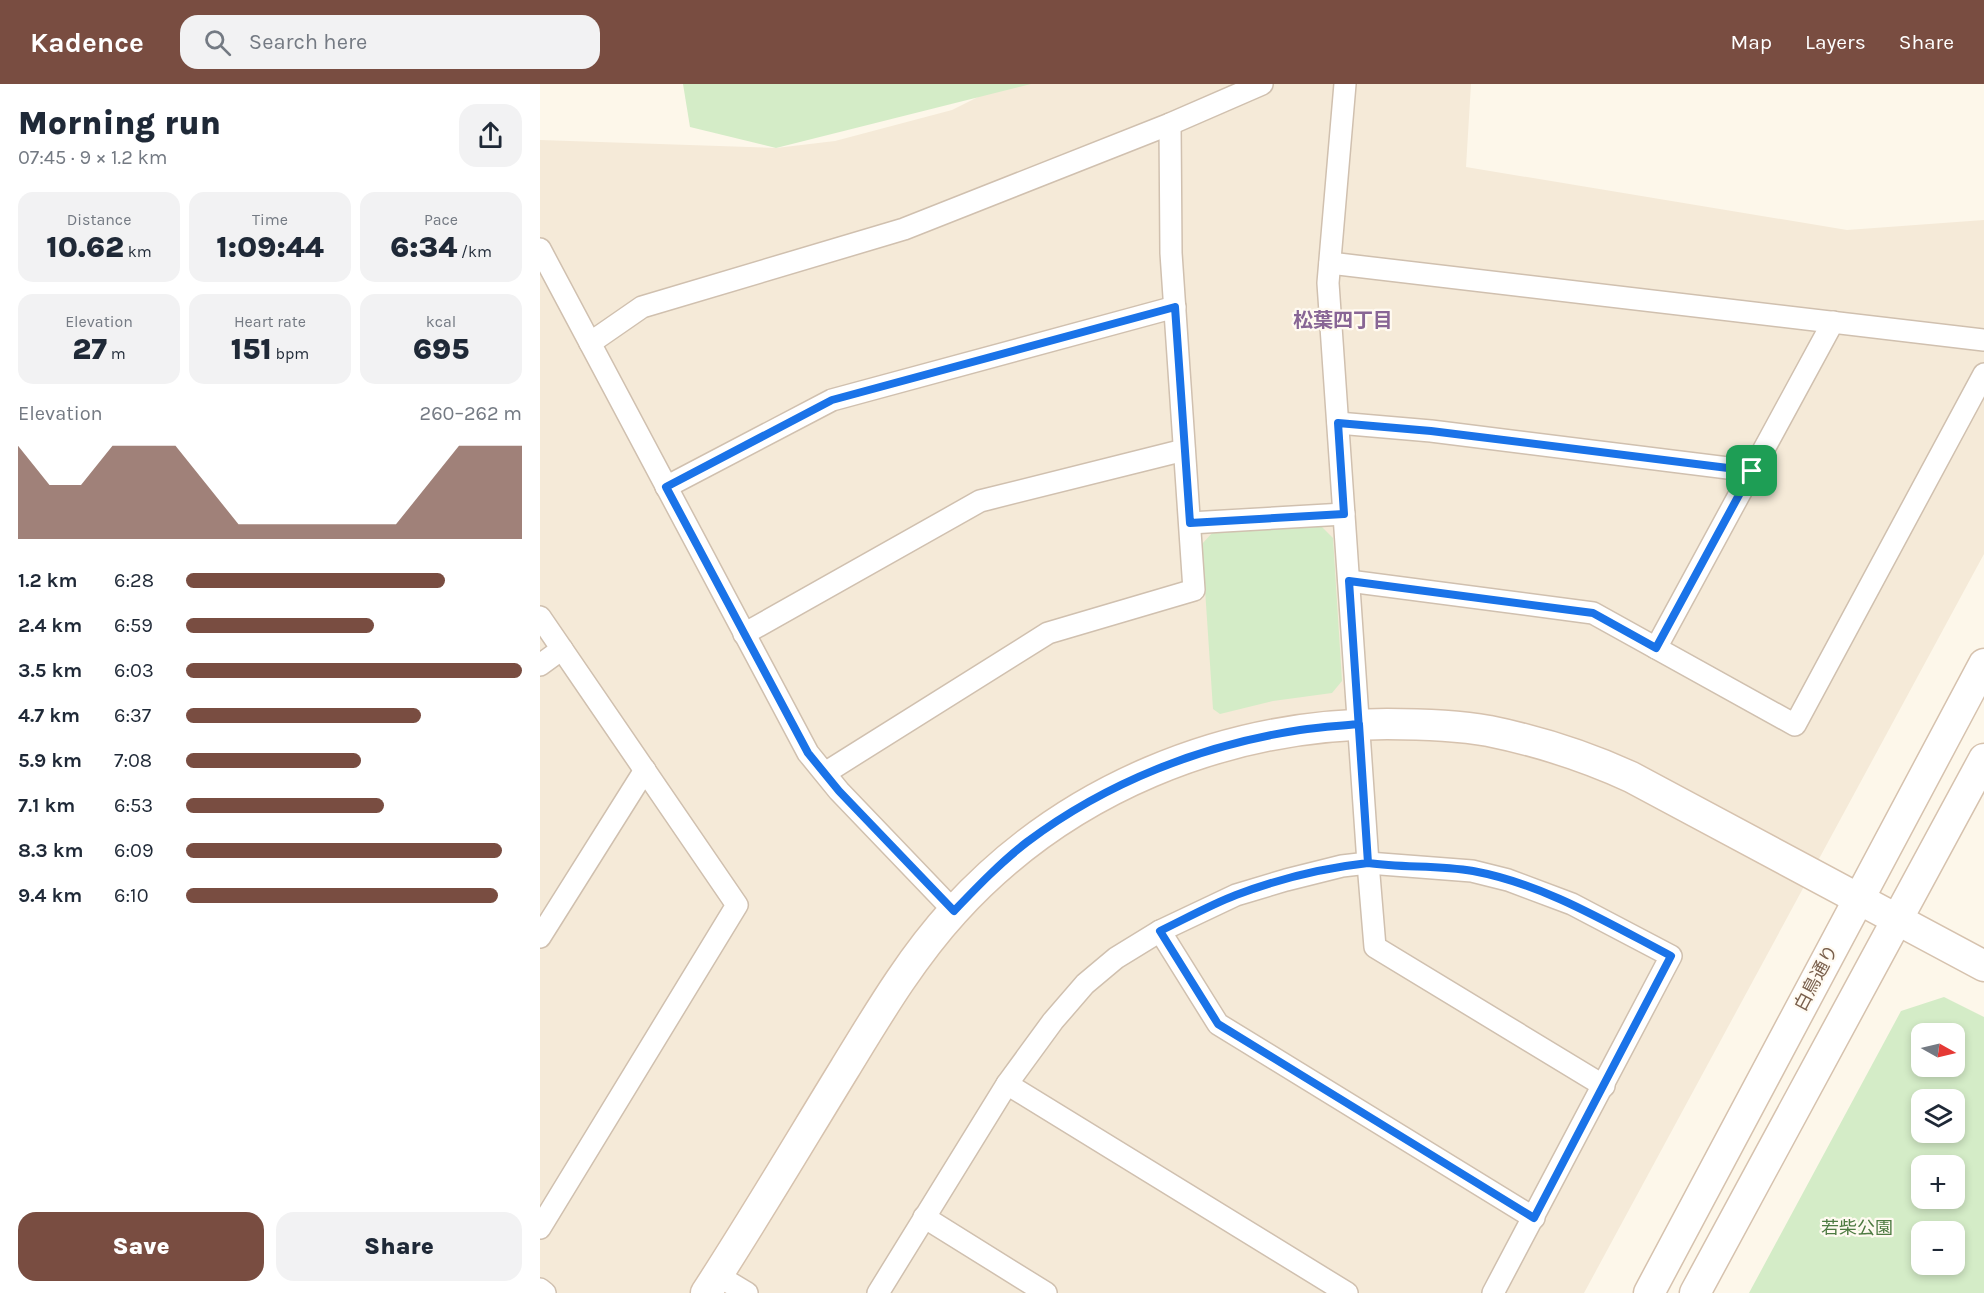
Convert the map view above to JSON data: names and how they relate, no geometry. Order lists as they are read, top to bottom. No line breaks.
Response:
{"streets":{"street":["白鳥通り"]},"districts":["松葉四丁目"],"parks":["若柴公園"],"north":"right","page":{"header":"Kadence","search":"Search here","nav":["Map","Layers","Share"],"heading":["Morning run","07:45 · 9 × 1.2 km"],"stats":[["Distance","10.62 km"],["Time","1:09:44"],["Pace","6:34 /km"],["Elevation","27 m"],["Heart rate","151 bpm"],["kcal","695"]],"chart":["Elevation","260–262 m"],"list":[{"name":"1.2 km","note":"6:28"},{"name":"2.4 km","note":"6:59"},{"name":"3.5 km","note":"6:03"},{"name":"4.7 km","note":"6:37"},{"name":"5.9 km","note":"7:08"},{"name":"7.1 km","note":"6:53"},{"name":"8.3 km","note":"6:09"},{"name":"9.4 km","note":"6:10"}],"map_buttons":["+","−"],"buttons":["Save","Share"]}}
